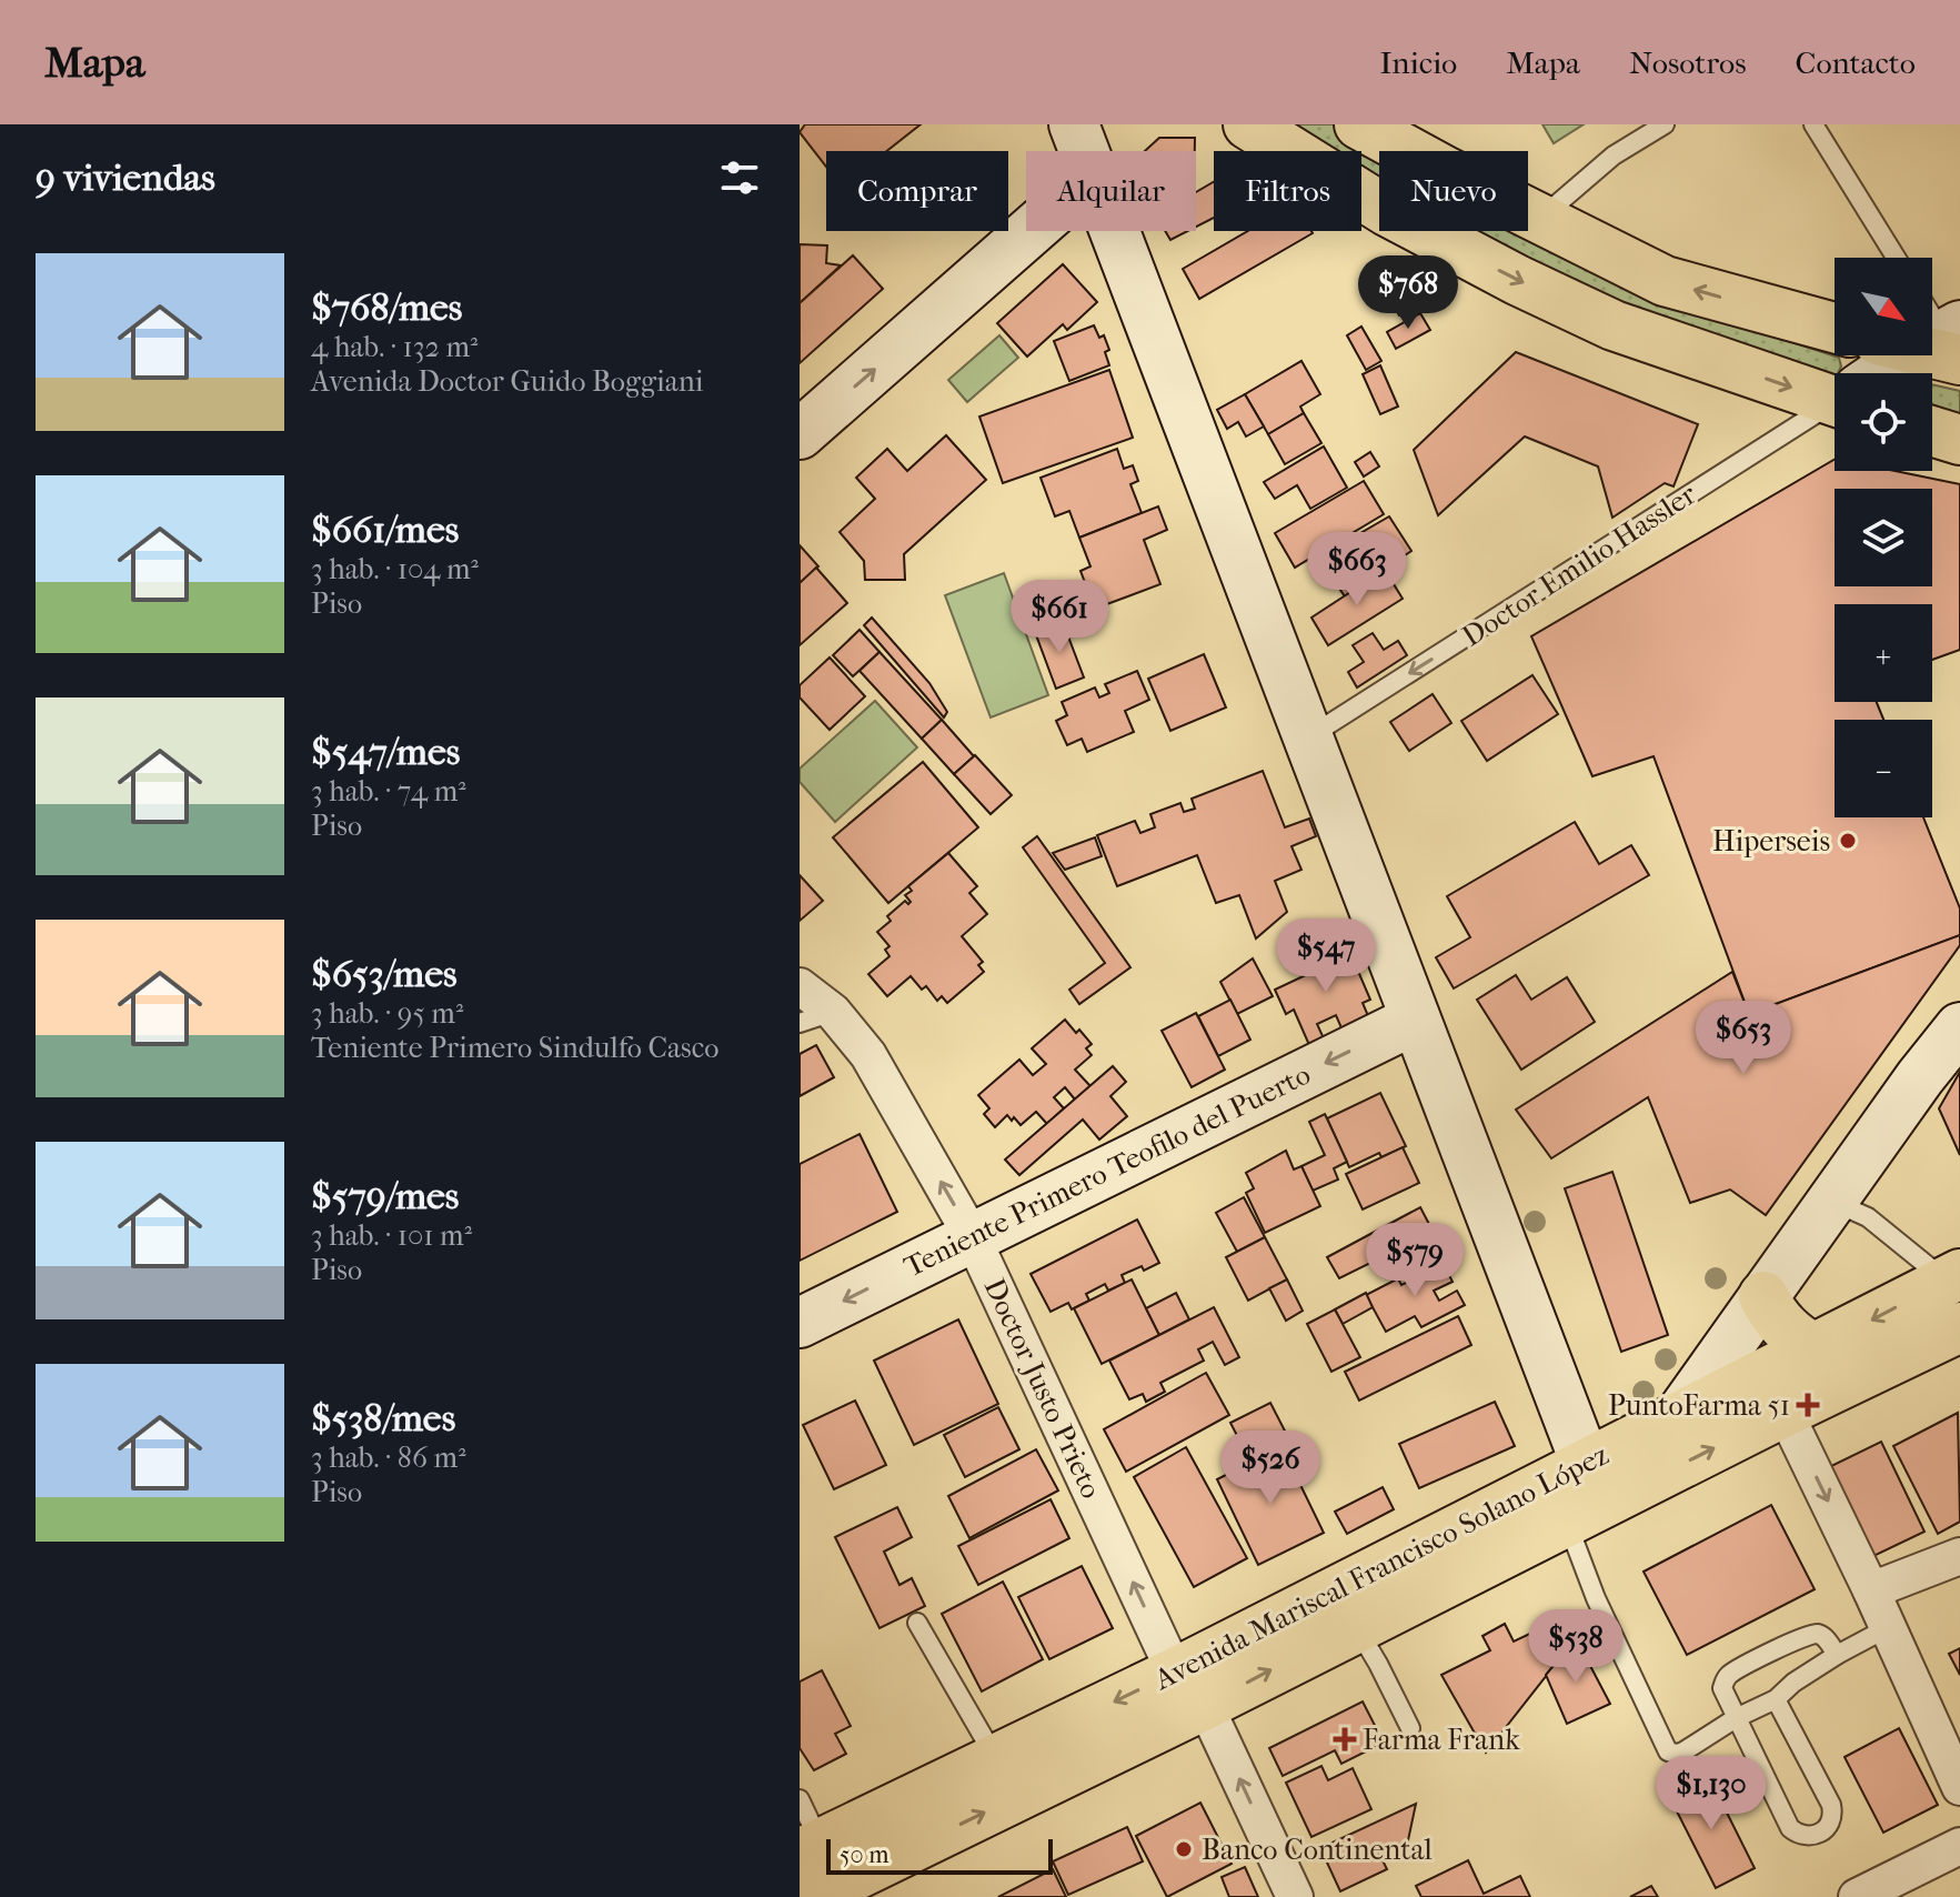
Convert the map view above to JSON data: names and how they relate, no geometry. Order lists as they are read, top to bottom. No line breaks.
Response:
{"streets":{"main road":["Avenida Mariscal Francisco Solano López"],"street":["Doctor Emilio Hassler","Teniente Primero Teofilo del Puerto","Doctor Justo Prieto"]},"crossings":[["Teniente Primero Teofilo del Puerto","Doctor Justo Prieto"],["Doctor Justo Prieto","Avenida Mariscal Francisco Solano López"]],"one_way":["Doctor Emilio Hassler","Teniente Primero Teofilo del Puerto","Doctor Justo Prieto"],"places":{"other":["Hiperseis","Banco Continental"],"health":["PuntoFarma 51","Farma Frank"]},"scale_bar":"50 m","north":"bottom right","page":{"header":"Mapa","nav":["Inicio","Mapa","Nosotros","Contacto"],"heading":"9 viviendas","chip":["Comprar","Alquilar","Filtros","Nuevo"],"list":[{"name":"$768/mes","note":"4 hab. · 132 m² · Avenida Doctor Guido Boggiani"},{"name":"$661/mes","note":"3 hab. · 104 m² · Piso"},{"name":"$547/mes","note":"3 hab. · 74 m² · Piso"},{"name":"$653/mes","note":"3 hab. · 95 m² · Teniente Primero Sindulfo Casco"},{"name":"$579/mes","note":"3 hab. · 101 m² · Piso"},{"name":"$538/mes","note":"3 hab. · 86 m² · Piso"}],"price":["$768","$663","$661","$547","$653","$579","$526","$538","$1,130"],"map_buttons":["+","−"],"scale":"50 m"}}
